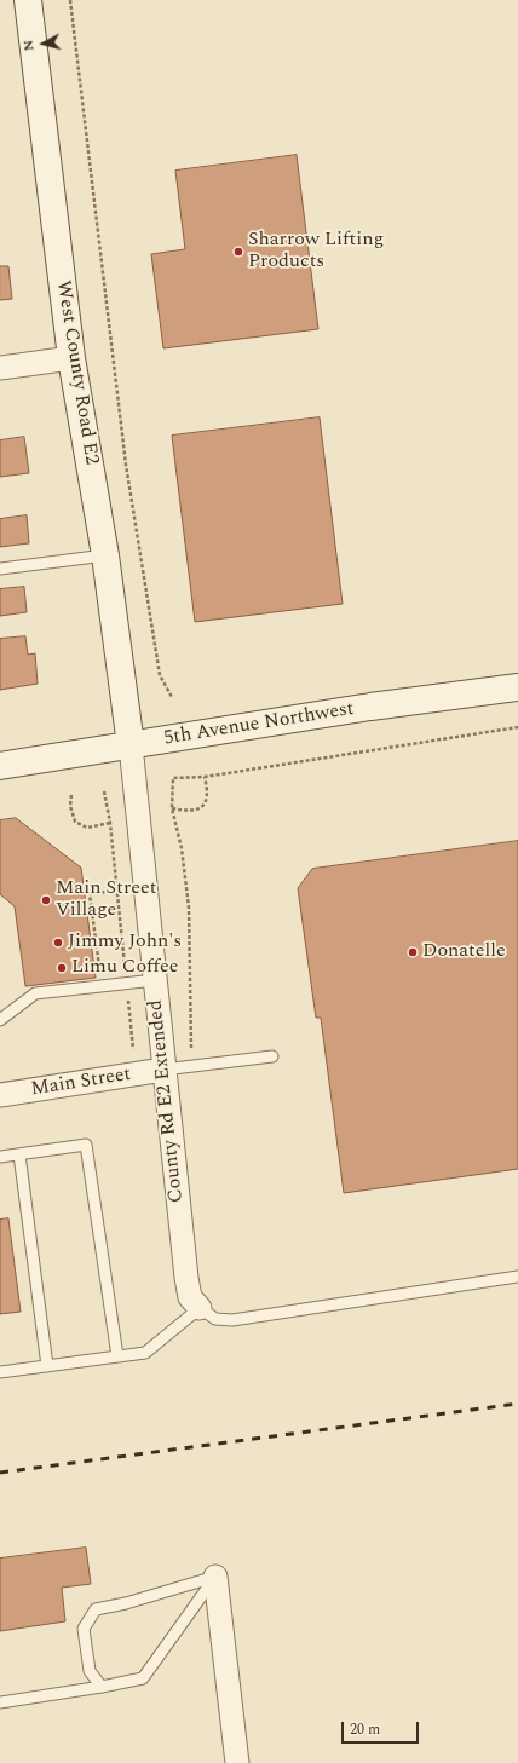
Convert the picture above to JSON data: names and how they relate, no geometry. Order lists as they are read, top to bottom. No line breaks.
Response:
{"streets":{"street":["West County Road E2","5th Avenue Northwest","Main Street","County Rd E2 Extended"]},"crossings":[["West County Road E2","5th Avenue Northwest"],["West County Road E2","County Rd E2 Extended"],["5th Avenue Northwest","County Rd E2 Extended"],["Main Street","County Rd E2 Extended"]],"places":["Sharrow Lifting Products","Main Street Village","Jimmy John's","Donatelle","Limu Coffee"],"scale_bar":"20 m","north":"left"}
